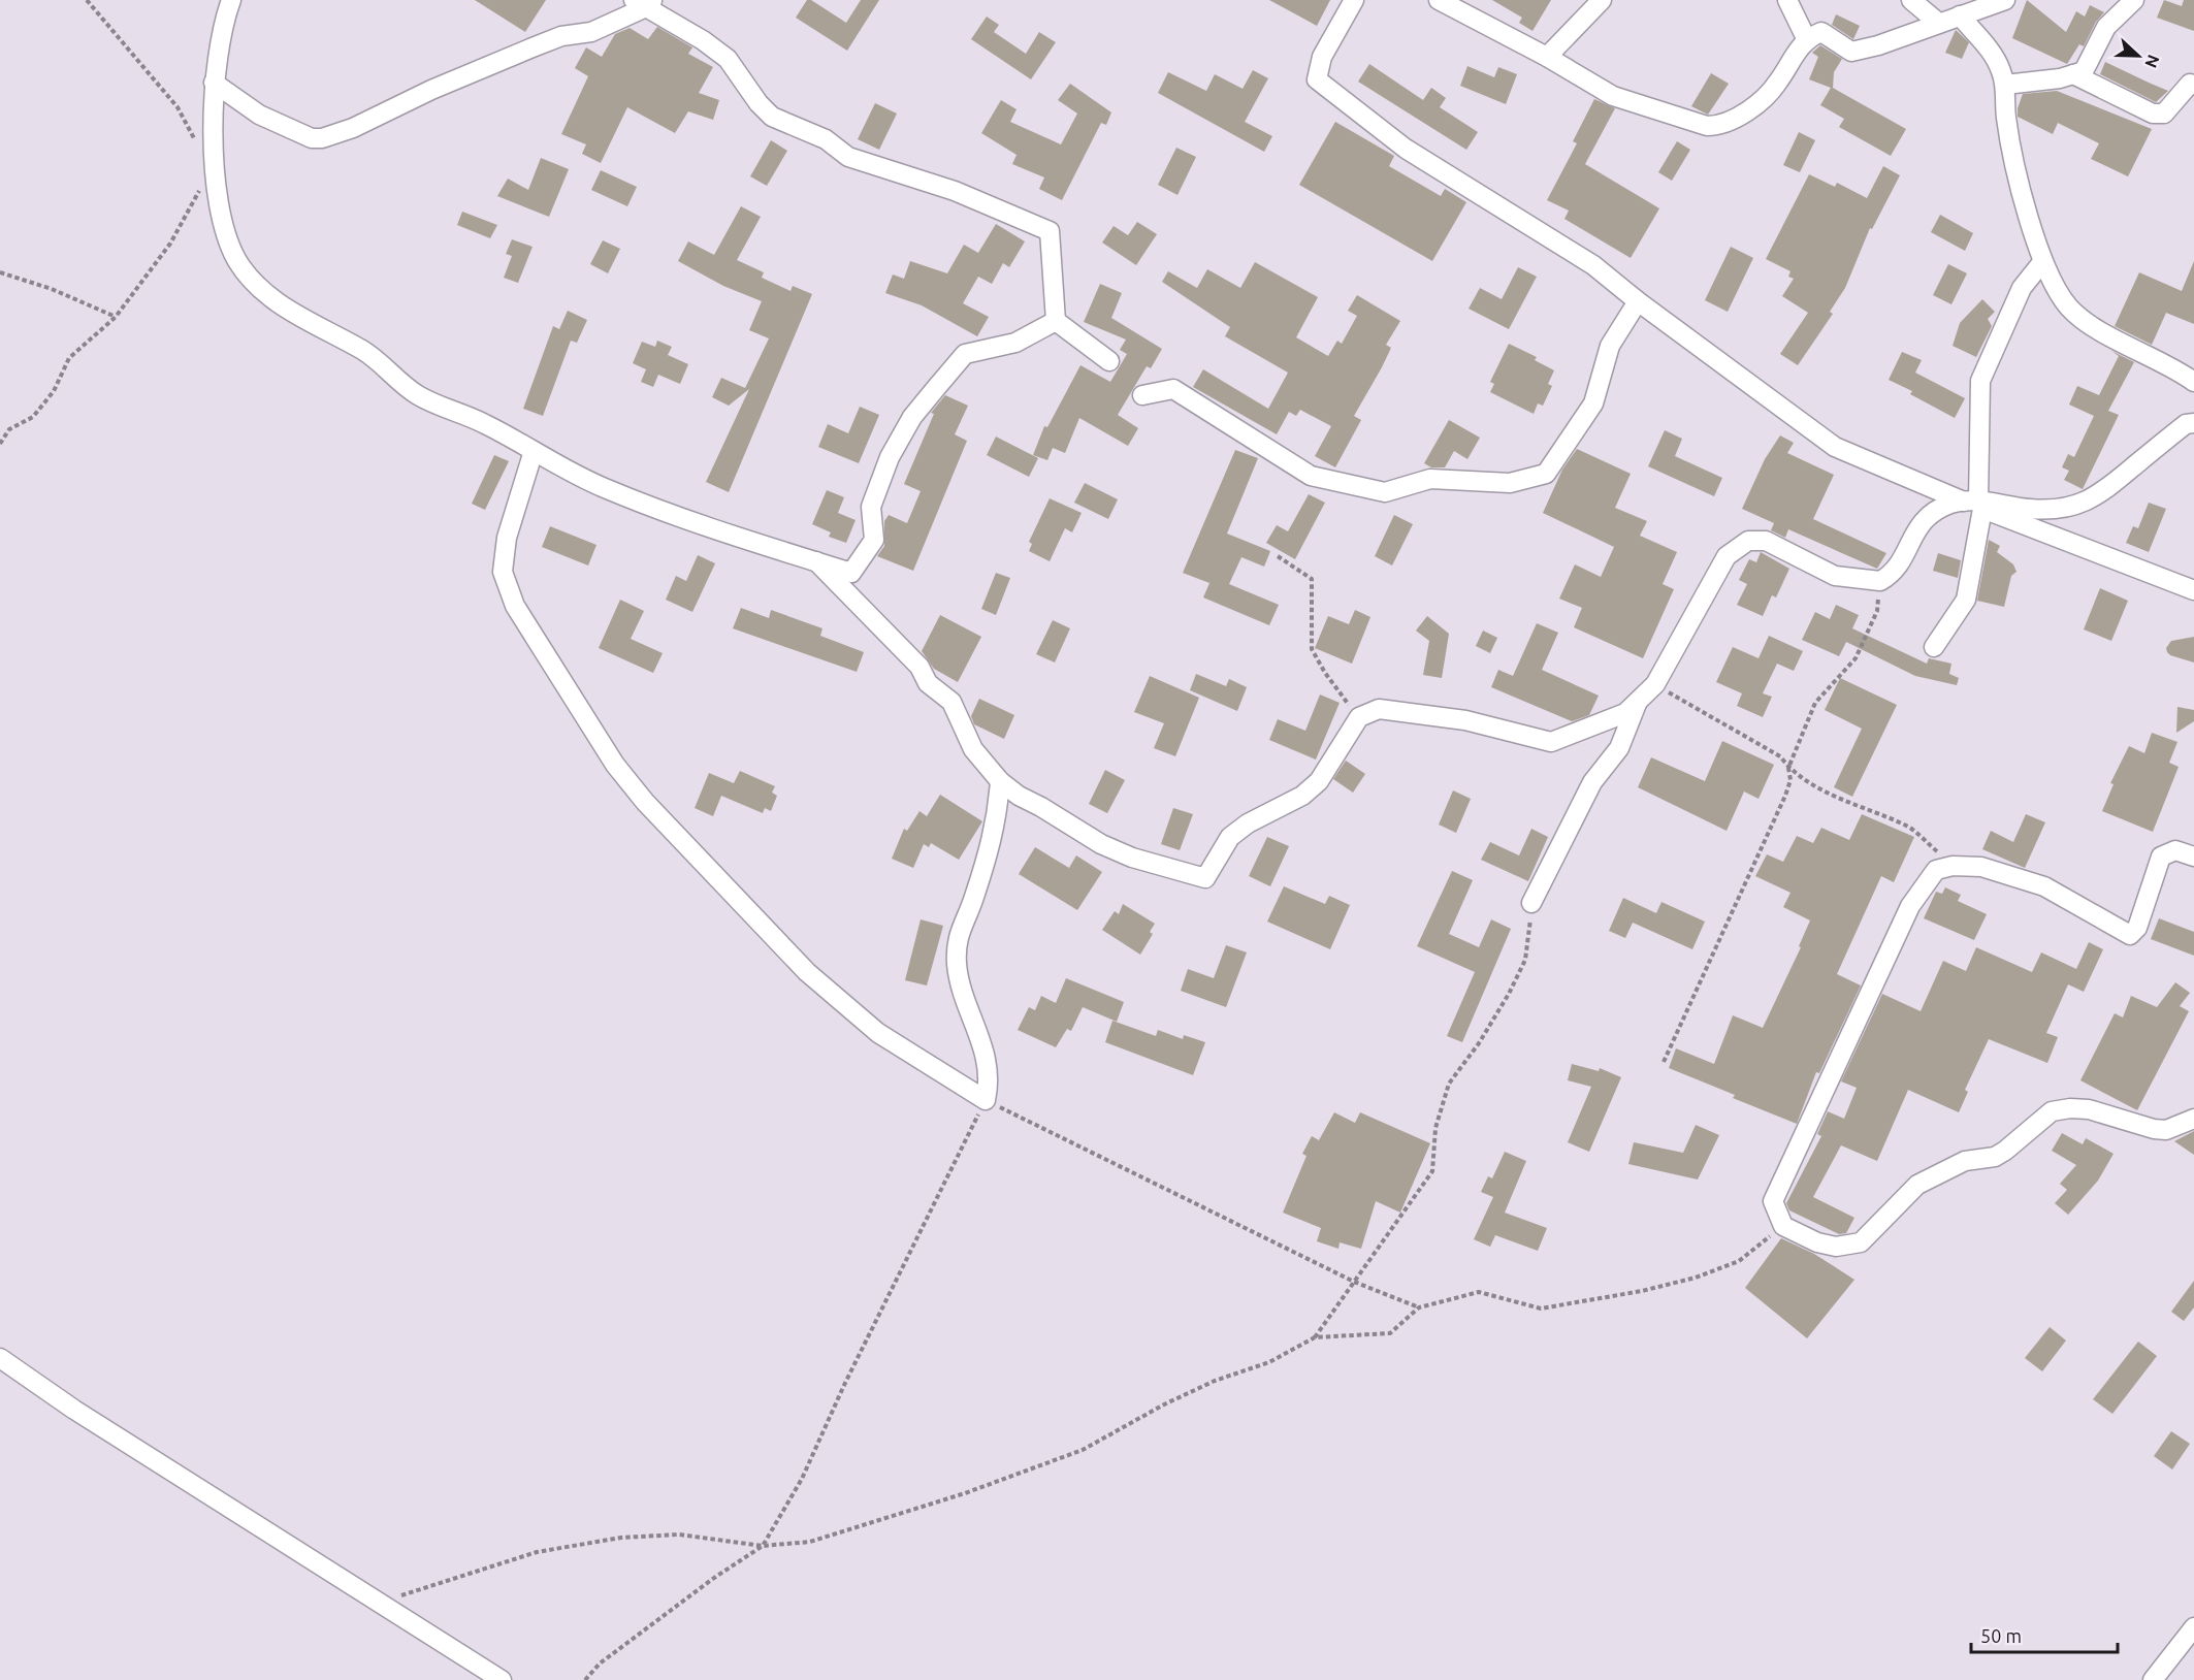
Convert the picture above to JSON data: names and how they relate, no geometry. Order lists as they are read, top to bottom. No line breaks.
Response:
{"scale_bar":"50 m","north":"right"}
